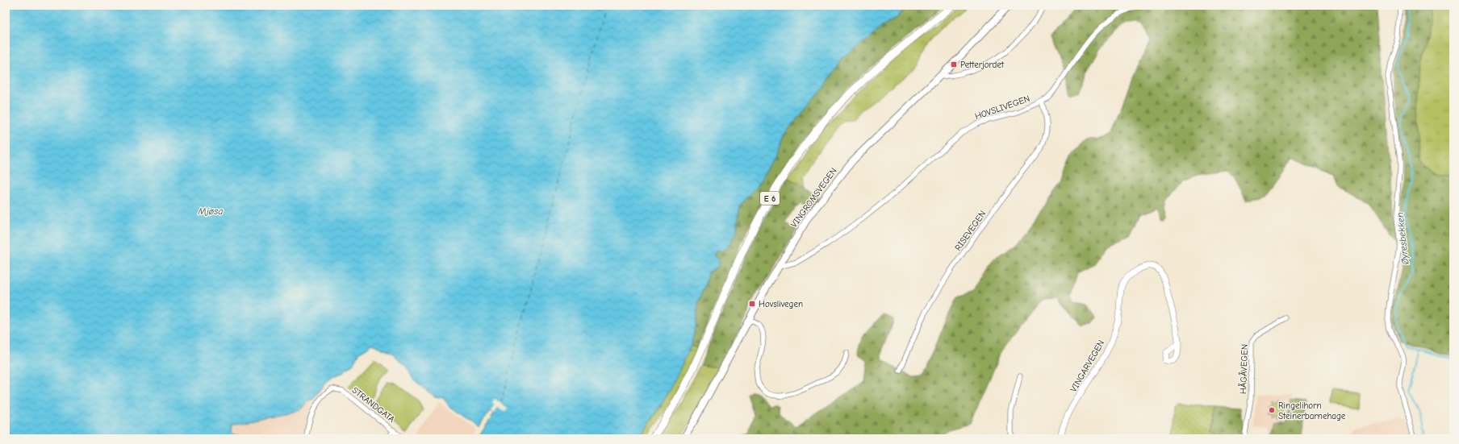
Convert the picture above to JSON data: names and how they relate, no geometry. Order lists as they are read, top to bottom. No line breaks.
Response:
{"streets":{"highway":["E 6"],"main road":["VINGROMSVEGEN"],"street":["HOVSLIVEGEN","RISEVEGEN","VINGARVEGEN","HÅGÅVEGEN","STRANDGATA"]},"crossings":[["HOVSLIVEGEN","VINGROMSVEGEN"],["HOVSLIVEGEN","RISEVEGEN"]],"water":["Mjøsa","Øyresbekken"],"places":{"transit":["Petterjordet","Hovslivegen"],"other":["Ringelihorn Steinerbarnehage"]}}
